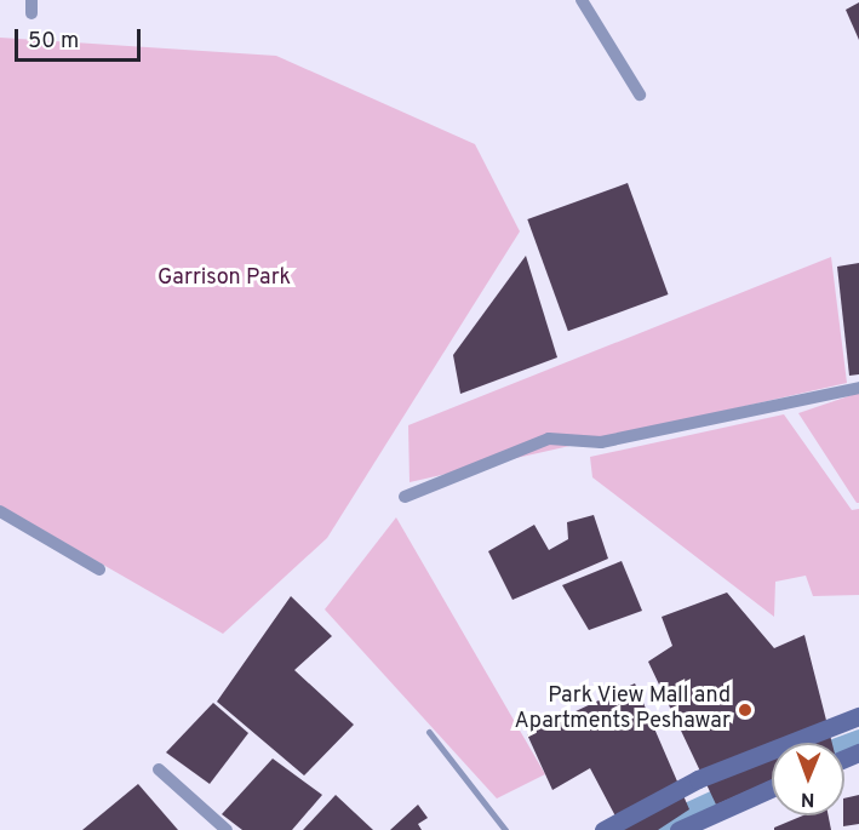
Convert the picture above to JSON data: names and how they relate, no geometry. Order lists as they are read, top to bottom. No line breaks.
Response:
{"parks":["Garrison Park"],"places":["Park View Mall and Apartments Peshawar"],"scale_bar":"50 m","north":"bottom"}
